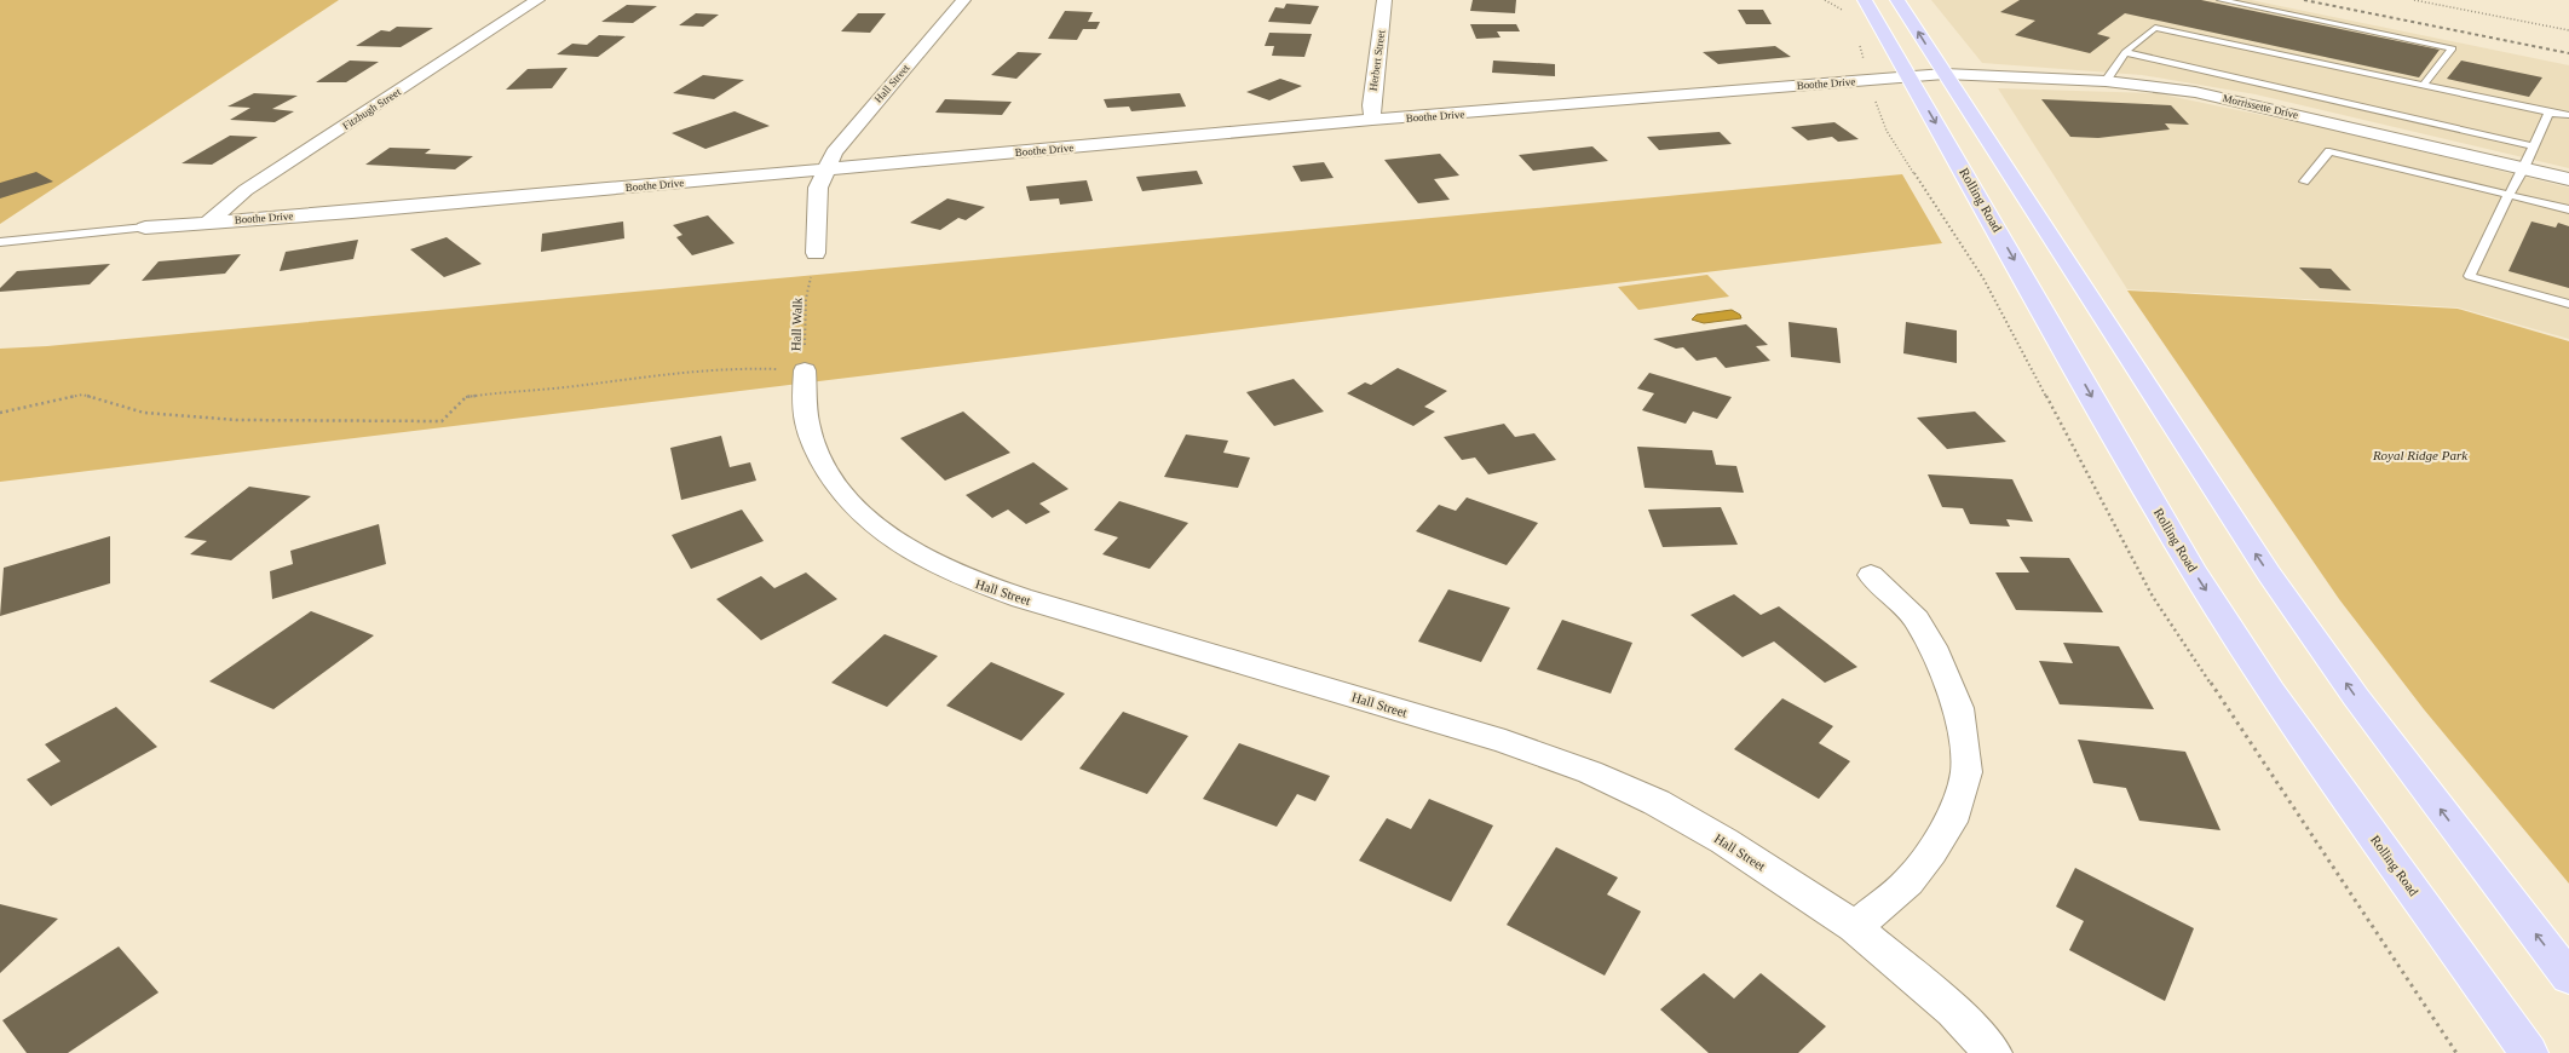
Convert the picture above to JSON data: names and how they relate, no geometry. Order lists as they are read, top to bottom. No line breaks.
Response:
{"streets":{"main road":["Rolling Road"],"street":["Herbert Street","Hall Street","Boothe Drive","Morrissette Drive","Fitzhugh Street"],"path":["Hall Walk"]},"crossings":[["Herbert Street","Boothe Drive"],["Hall Street","Boothe Drive"],["Hall Street","Hall Walk"],["Boothe Drive","Morrissette Drive"],["Boothe Drive","Fitzhugh Street"],["Boothe Drive","Rolling Road"]],"parks":["Royal Ridge Park"]}
